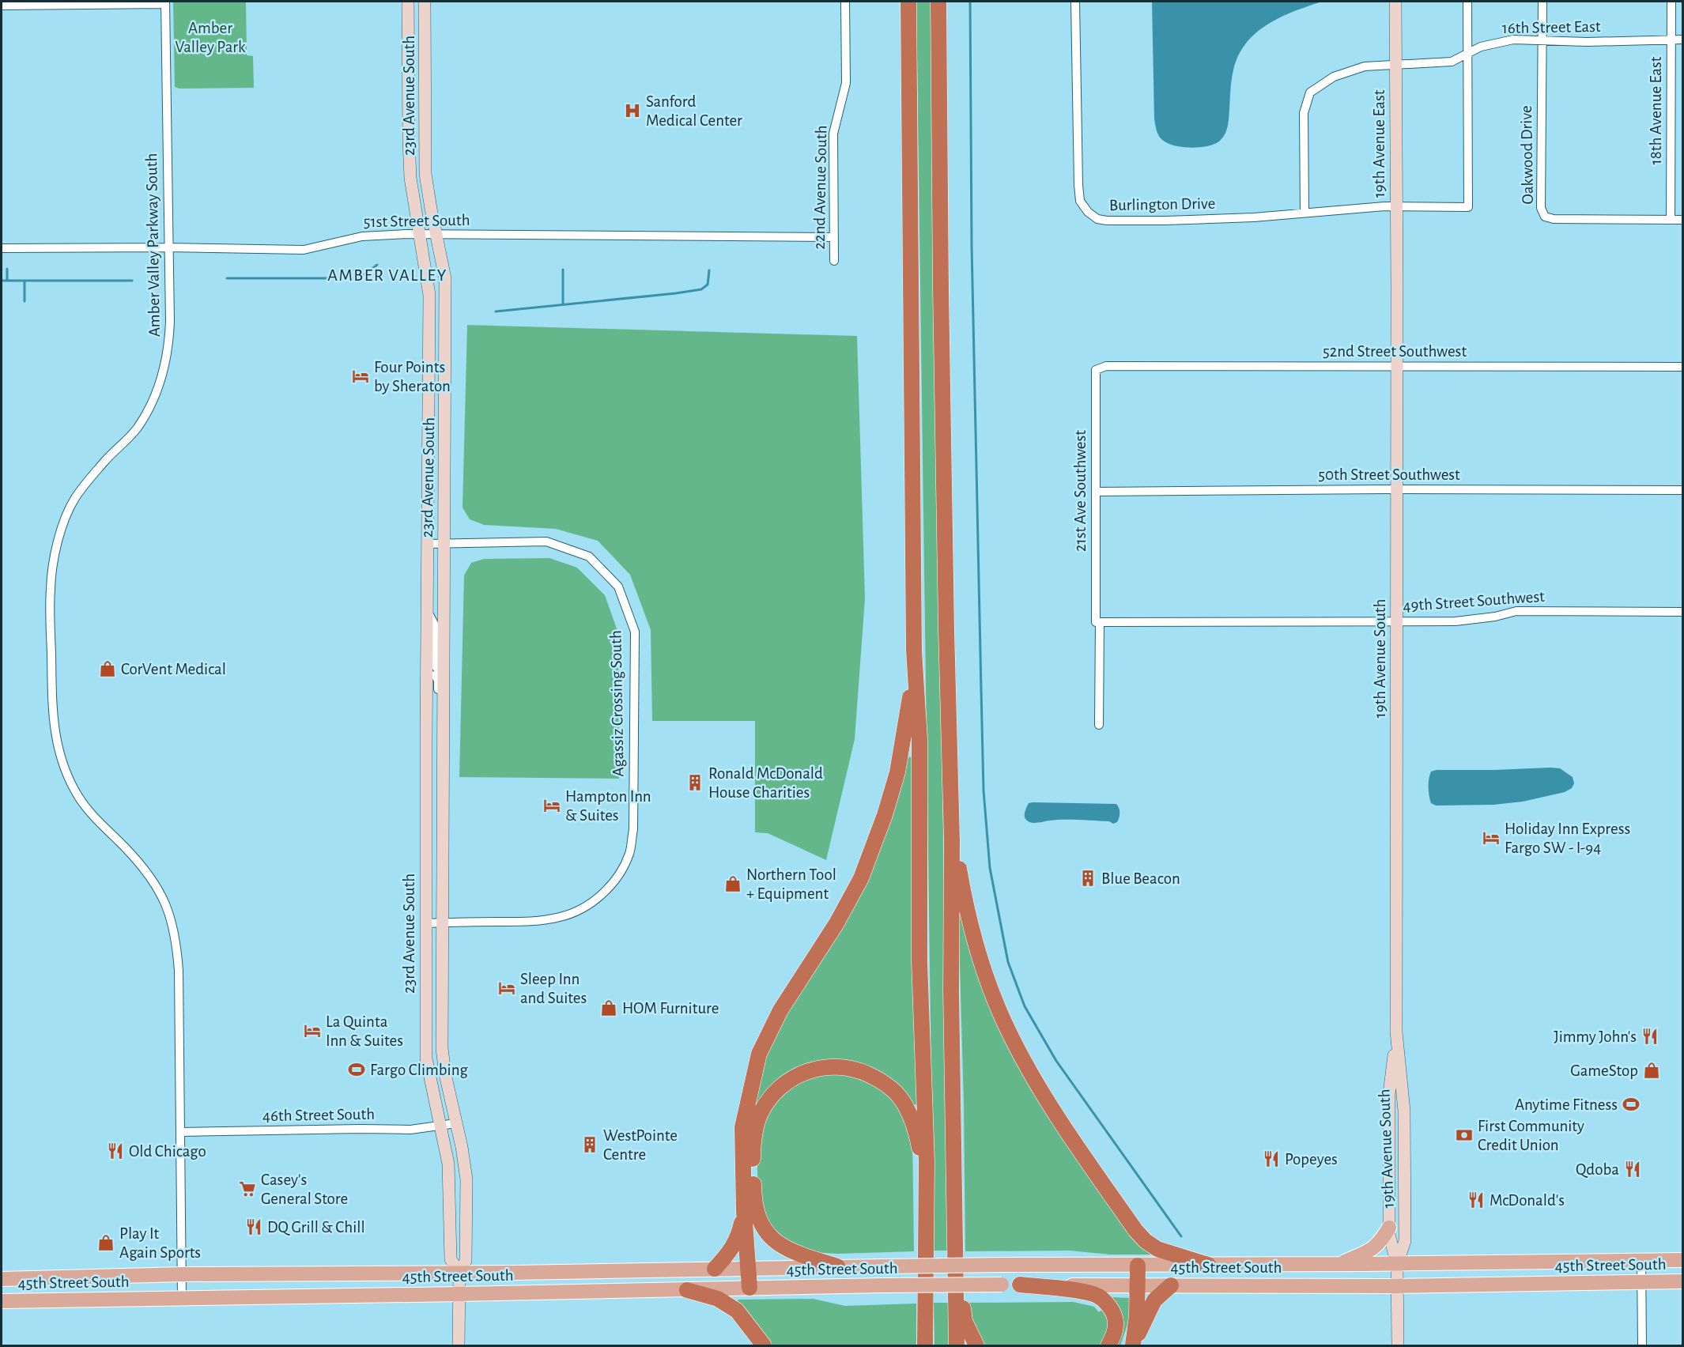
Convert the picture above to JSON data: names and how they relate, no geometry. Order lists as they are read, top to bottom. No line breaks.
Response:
{"streets":{"main road":["45th Street South"],"street":["16th Street East","23rd Avenue South","18th Avenue East","19th Avenue East","Oakwood Drive","22nd Avenue South","Burlington Drive","51st Street South","Amber Valley Parkway South","52nd Street Southwest","50th Street Southwest","21st Ave Southwest","49th Street Southwest","19th Avenue South","Agassiz Crossing South","46th Street South"]},"crossings":[["16th Street East","18th Avenue East"],["16th Street East","19th Avenue East"],["16th Street East","Oakwood Drive"],["16th Street East","Burlington Drive"],["23rd Avenue South","51st Street South"],["23rd Avenue South","Agassiz Crossing South"],["23rd Avenue South","46th Street South"],["23rd Avenue South","45th Street South"],["18th Avenue East","Oakwood Drive"],["19th Avenue East","Burlington Drive"],["19th Avenue East","19th Avenue South"],["22nd Avenue South","51st Street South"],["51st Street South","Amber Valley Parkway South"],["Amber Valley Parkway South","46th Street South"],["Amber Valley Parkway South","45th Street South"],["52nd Street Southwest","21st Ave Southwest"],["52nd Street Southwest","19th Avenue South"],["50th Street Southwest","21st Ave Southwest"],["50th Street Southwest","19th Avenue South"],["21st Ave Southwest","49th Street Southwest"],["49th Street Southwest","19th Avenue South"],["19th Avenue South","45th Street South"]],"districts":["AMBER VALLEY"],"parks":["Amber Valley Park"],"places":{"hospital":["Sanford Medical Center"],"hotel":["Four Points by Sheraton","Hampton Inn & Suites","Holiday Inn Express Fargo SW - I-94","Sleep Inn and Suites","La Quinta Inn & Suites"],"shop":["CorVent Medical","Northern Tool + Equipment","HOM Furniture","GameStop","Play It Again Sports"],"building":["Ronald McDonald House Charities","Blue Beacon","WestPointe Centre"],"restaurant":["Jimmy John's","Old Chicago","Popeyes","Qdoba","McDonald's","DQ Grill & Chill"],"sports":["Fargo Climbing","Anytime Fitness"],"bank":["First Community Credit Union"],"supermarket":["Casey's General Store"]}}
